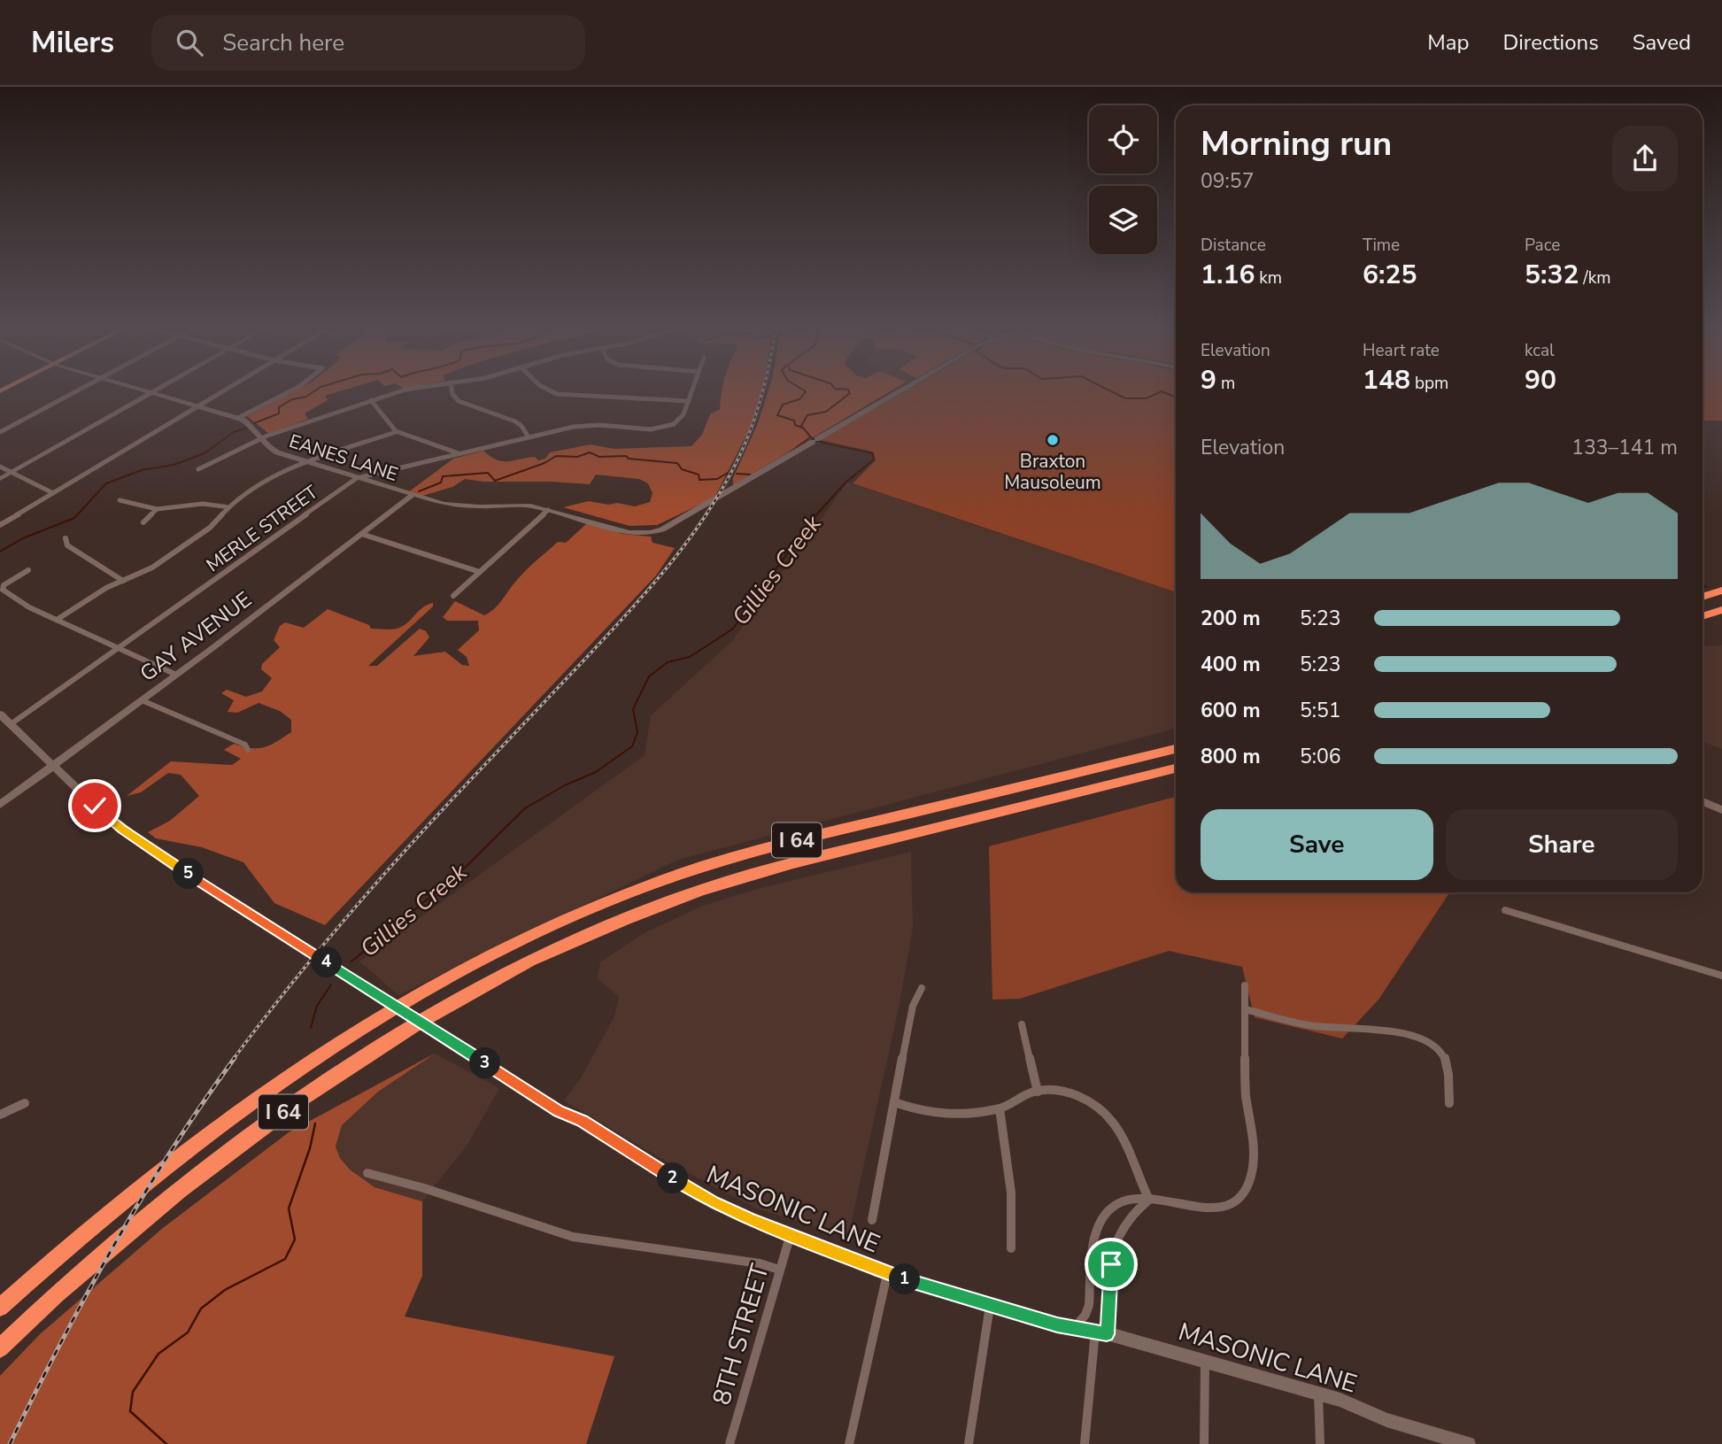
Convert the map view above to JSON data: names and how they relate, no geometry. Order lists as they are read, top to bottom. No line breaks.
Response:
{"streets":{"highway":["I 64"],"street":["EANES LANE","MERLE STREET","GAY AVENUE","MASONIC LANE","8TH STREET"]},"crossings":[["EANES LANE","MERLE STREET"],["EANES LANE","GAY AVENUE"],["MERLE STREET","MASONIC LANE"],["GAY AVENUE","MASONIC LANE"],["MASONIC LANE","8TH STREET"]],"water":["Gillies Creek"],"places":["Braxton Mausoleum"],"page":{"header":"Milers","search":"Search here","nav":["Map","Directions","Saved"],"heading":["Morning run","09:57"],"stats":[["Distance","1.16 km"],["Time","6:25"],["Pace","5:32 /km"],["Elevation","9 m"],["Heart rate","148 bpm"],["kcal","90"]],"chart":["Elevation","133–141 m"],"list":[{"name":"200 m","note":"5:23"},{"name":"400 m","note":"5:23"},{"name":"600 m","note":"5:51"},{"name":"800 m","note":"5:06"}],"buttons":["Save","Share"],"pins":["5","4","3","2","1"]}}
